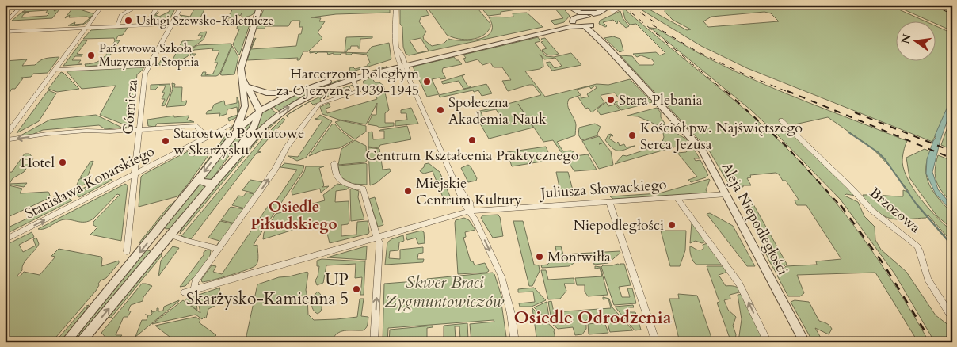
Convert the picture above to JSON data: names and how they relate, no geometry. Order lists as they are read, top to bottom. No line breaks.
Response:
{"streets":{"street":["Górnicza","Stanisława Konarskiego","Juliusza Słowackiego","Brzozowa","Aleja Niepodległości"]},"crossings":[["Górnicza","Stanisława Konarskiego"],["Juliusza Słowackiego","Aleja Niepodległości"]],"one_way":["Stanisława Konarskiego"],"districts":["Osiedle Piłsudskiego","Osiedle Odrodzenia"],"parks":["Skwer Braci Zygmuntowiczów"],"places":["Usługi Szewsko-Kaletnicze","Państwowa Szkoła Muzyczna I Stopnia","Harcerzom Poległym za Ojczyznę 1939-1945","Stara Plebania","Społeczna Akademia Nauk","Kościół pw. Najświętszego Serca Jezusa","Centrum Kształcenia Praktycznego","Starostwo Powiatowe w Skarżysku","Hotel","Miejskie Centrum Kultury","Niepodległości","Montwiłła","UP Skarżysko-Kamienna 5"],"north":"left"}
